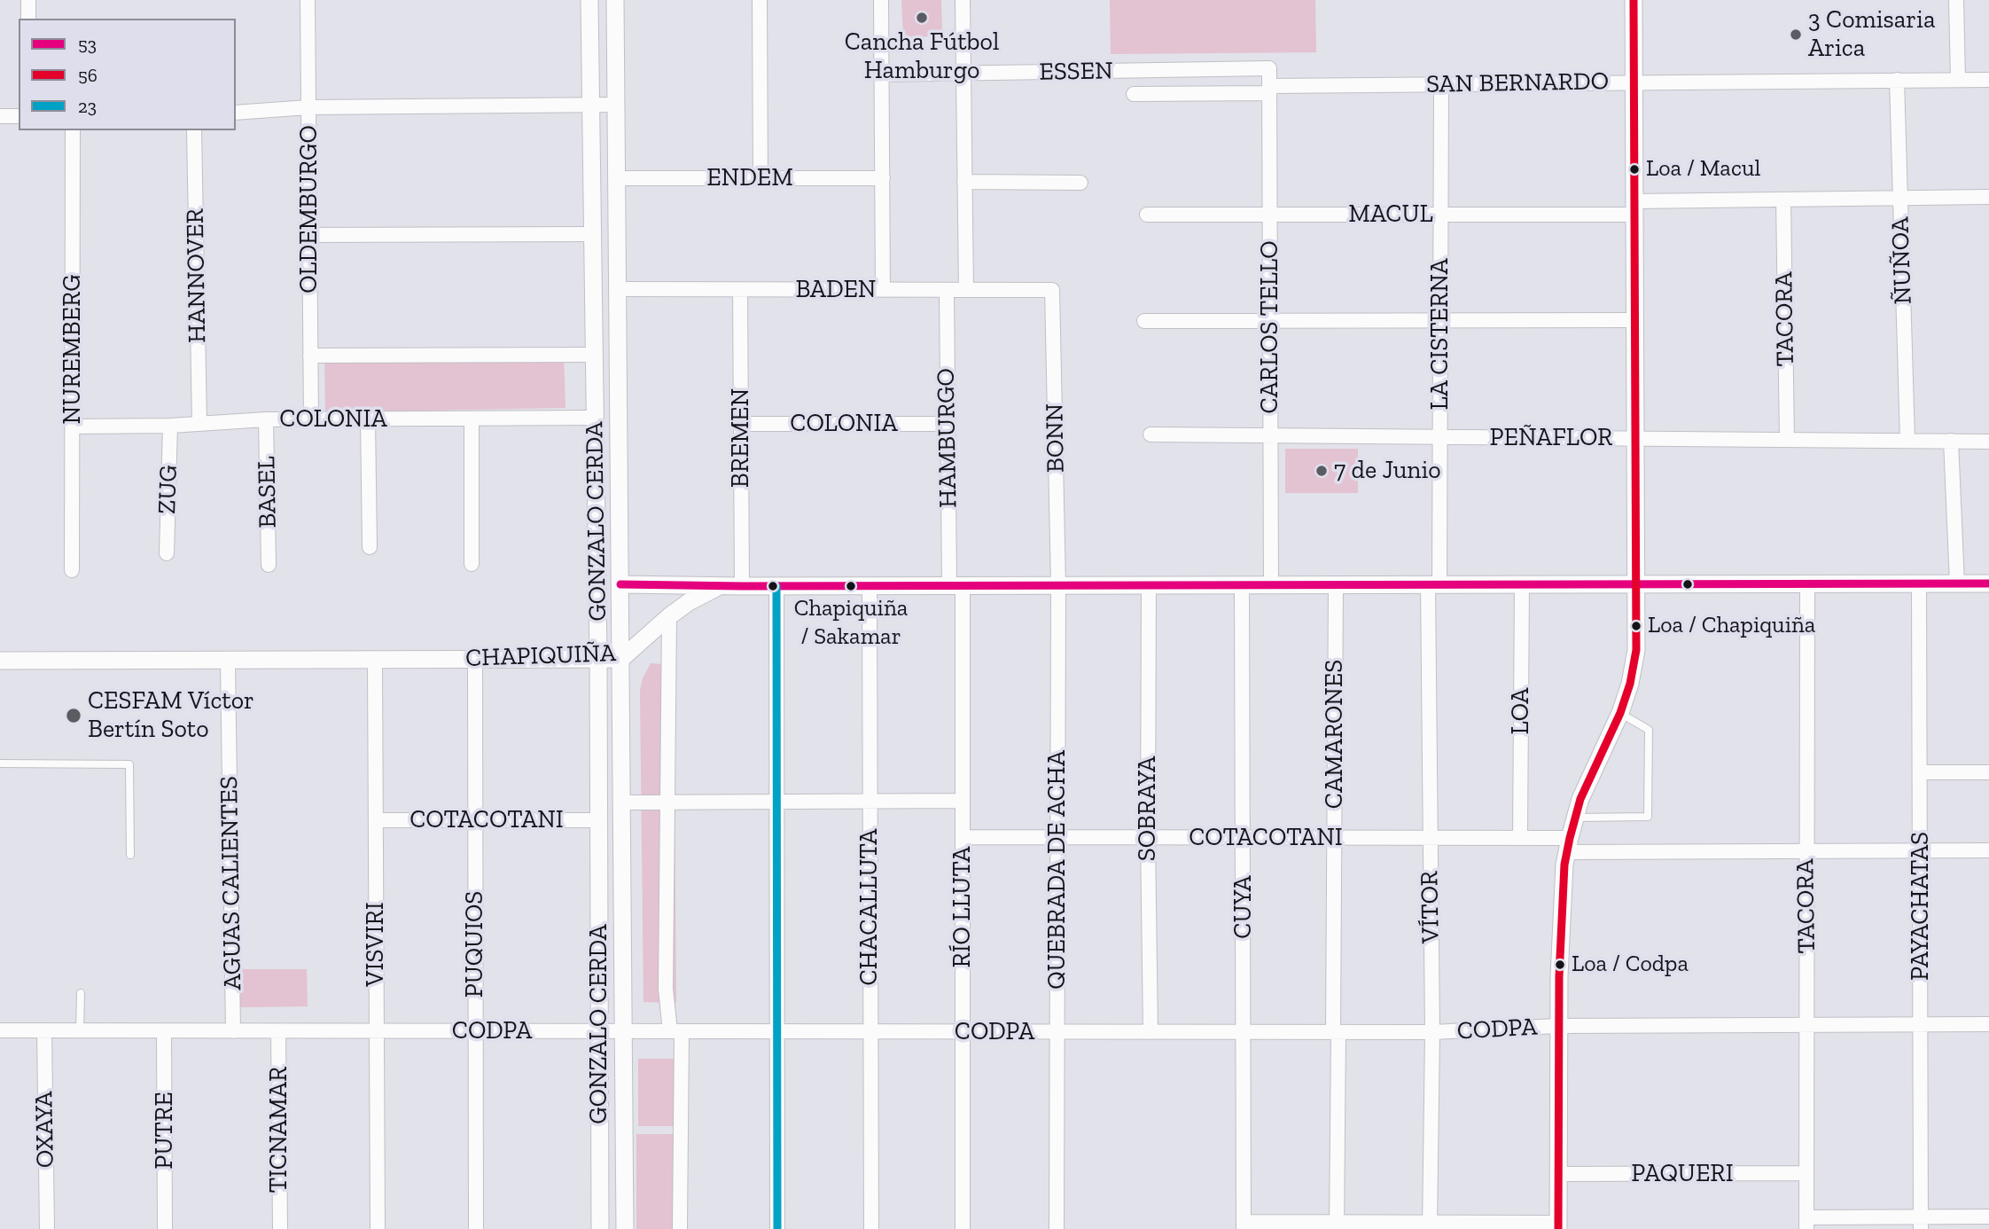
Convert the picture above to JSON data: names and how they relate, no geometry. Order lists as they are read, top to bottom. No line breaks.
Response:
{"streets":{"street":["ESSEN","SAN BERNARDO","ENDEM","OLDEMBURGO","MACUL","ÑUÑOA","HANNOVER","BADEN","TACORA","CARLOS TELLO","LA CISTERNA","NUREMBERG","COLONIA","BREMEN","HAMBURGO","BONN","PEÑAFLOR","ZUG","BASEL","GONZALO CERDA","CHAPIQUIÑA","LOA","CAMARONES","SOBRAYA","COTACOTANI","QUEBRADA DE ACHA","AGUAS CALIENTES","PAYACHATAS","CHACALLUTA","RÍO LLUTA","CUYA","VÍTOR","VISVIRI","PUQUIOS","CODPA","OXAYA","TICNAMAR","PUTRE","PAQUERI"]},"crossings":[["ESSEN","CARLOS TELLO"],["SAN BERNARDO","ÑUÑOA"],["SAN BERNARDO","CARLOS TELLO"],["SAN BERNARDO","LA CISTERNA"],["ENDEM","GONZALO CERDA"],["OLDEMBURGO","COLONIA"],["MACUL","ÑUÑOA"],["MACUL","TACORA"],["MACUL","CARLOS TELLO"],["MACUL","LA CISTERNA"],["ÑUÑOA","PEÑAFLOR"],["HANNOVER","COLONIA"],["BADEN","BREMEN"],["BADEN","HAMBURGO"],["BADEN","BONN"],["BADEN","GONZALO CERDA"],["TACORA","PEÑAFLOR"],["TACORA","CHAPIQUIÑA"],["TACORA","COTACOTANI"],["TACORA","CODPA"],["TACORA","PAQUERI"],["CARLOS TELLO","PEÑAFLOR"],["CARLOS TELLO","CHAPIQUIÑA"],["LA CISTERNA","PEÑAFLOR"],["LA CISTERNA","CHAPIQUIÑA"],["LA CISTERNA","VÍTOR"],["NUREMBERG","COLONIA"],["COLONIA","BREMEN"],["COLONIA","HAMBURGO"],["COLONIA","ZUG"],["COLONIA","BASEL"],["COLONIA","GONZALO CERDA"],["BREMEN","CHAPIQUIÑA"],["HAMBURGO","CHAPIQUIÑA"],["HAMBURGO","RÍO LLUTA"],["BONN","CHAPIQUIÑA"],["BONN","QUEBRADA DE ACHA"],["GONZALO CERDA","CHAPIQUIÑA"],["GONZALO CERDA","COTACOTANI"],["GONZALO CERDA","CODPA"],["CHAPIQUIÑA","LOA"],["CHAPIQUIÑA","CAMARONES"],["CHAPIQUIÑA","SOBRAYA"],["CHAPIQUIÑA","QUEBRADA DE ACHA"],["CHAPIQUIÑA","AGUAS CALIENTES"],["CHAPIQUIÑA","PAYACHATAS"],["CHAPIQUIÑA","CHACALLUTA"],["CHAPIQUIÑA","RÍO LLUTA"],["CHAPIQUIÑA","CUYA"],["CHAPIQUIÑA","VÍTOR"],["CHAPIQUIÑA","VISVIRI"],["CHAPIQUIÑA","PUQUIOS"],["LOA","COTACOTANI"],["CAMARONES","COTACOTANI"],["CAMARONES","CODPA"],["SOBRAYA","COTACOTANI"],["SOBRAYA","CODPA"],["COTACOTANI","QUEBRADA DE ACHA"],["COTACOTANI","PAYACHATAS"],["COTACOTANI","RÍO LLUTA"],["COTACOTANI","CUYA"],["COTACOTANI","VÍTOR"],["COTACOTANI","VISVIRI"],["COTACOTANI","PUQUIOS"],["QUEBRADA DE ACHA","CODPA"],["AGUAS CALIENTES","CODPA"],["PAYACHATAS","CODPA"],["CHACALLUTA","CODPA"],["RÍO LLUTA","CODPA"],["CUYA","CODPA"],["VÍTOR","CODPA"],["VISVIRI","CODPA"],["PUQUIOS","CODPA"],["CODPA","OXAYA"],["CODPA","TICNAMAR"],["CODPA","PUTRE"]],"places":["Cancha Fútbol Hamburgo","3 Comisaria Arica","Loa / Macul","7 de Junio","Chapiquiña / Sakamar","Loa / Chapiquiña","CESFAM Víctor Bertín Soto","Loa / Codpa"],"lines":["transit line 56","transit line 53","transit line 23"],"legend":["53","56","23"]}
